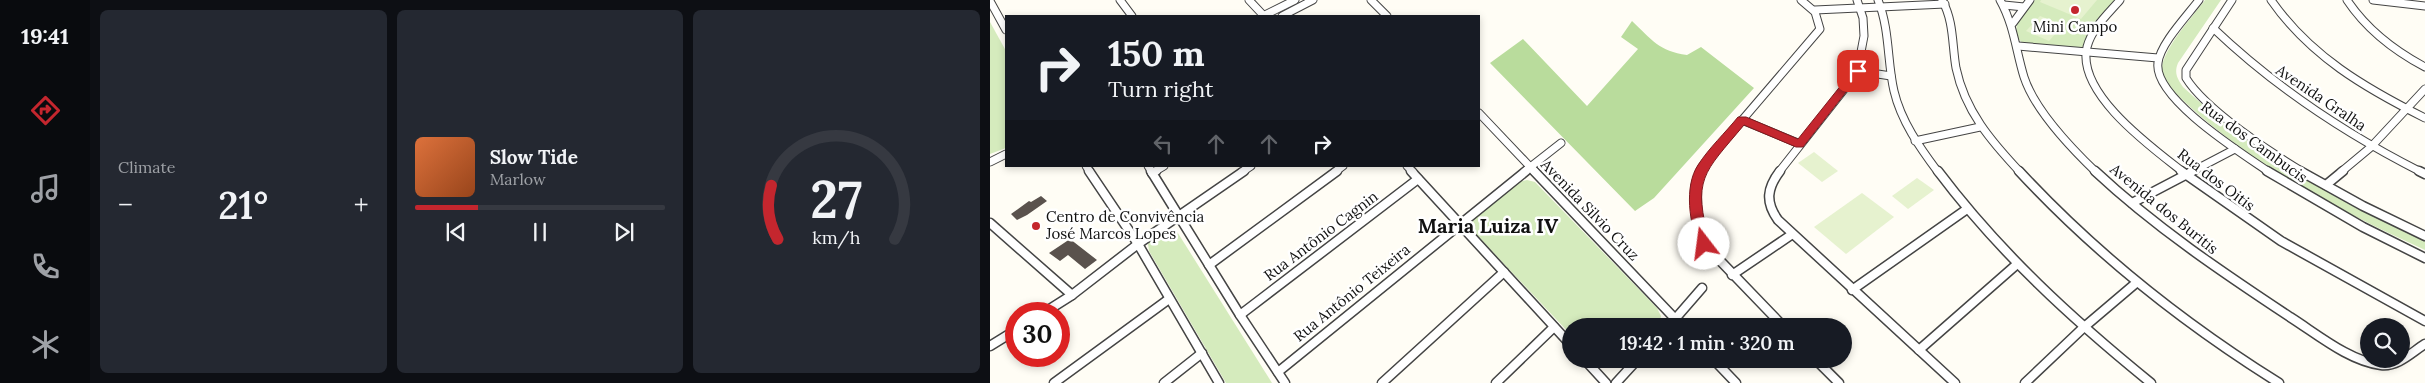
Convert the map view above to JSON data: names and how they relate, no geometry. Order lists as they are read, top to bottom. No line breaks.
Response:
{"streets":{"street":["Avenida Gralha","Rua dos Cambucis","Rua dos Oitis","Avenida dos Buritis","Avenida Silvio Cruz","Rua Antônio Cagnin","Rua Antônio Teixeira"]},"crossings":[["Avenida Silvio Cruz","Rua Antônio Teixeira"]],"districts":["Maria Luiza IV"],"places":["Mini Campo","Centro de Convivência José Marcos Lopes"],"page":{"tabs":"19:41","tile":"Climate","turn":["150 m","Turn right"],"song":["Slow Tide","Marlow"],"heat":["−","21°","+"],"limit":"30","trip":"19:42 · 1 min · 320 m","gauge":["27","km/h"]}}
